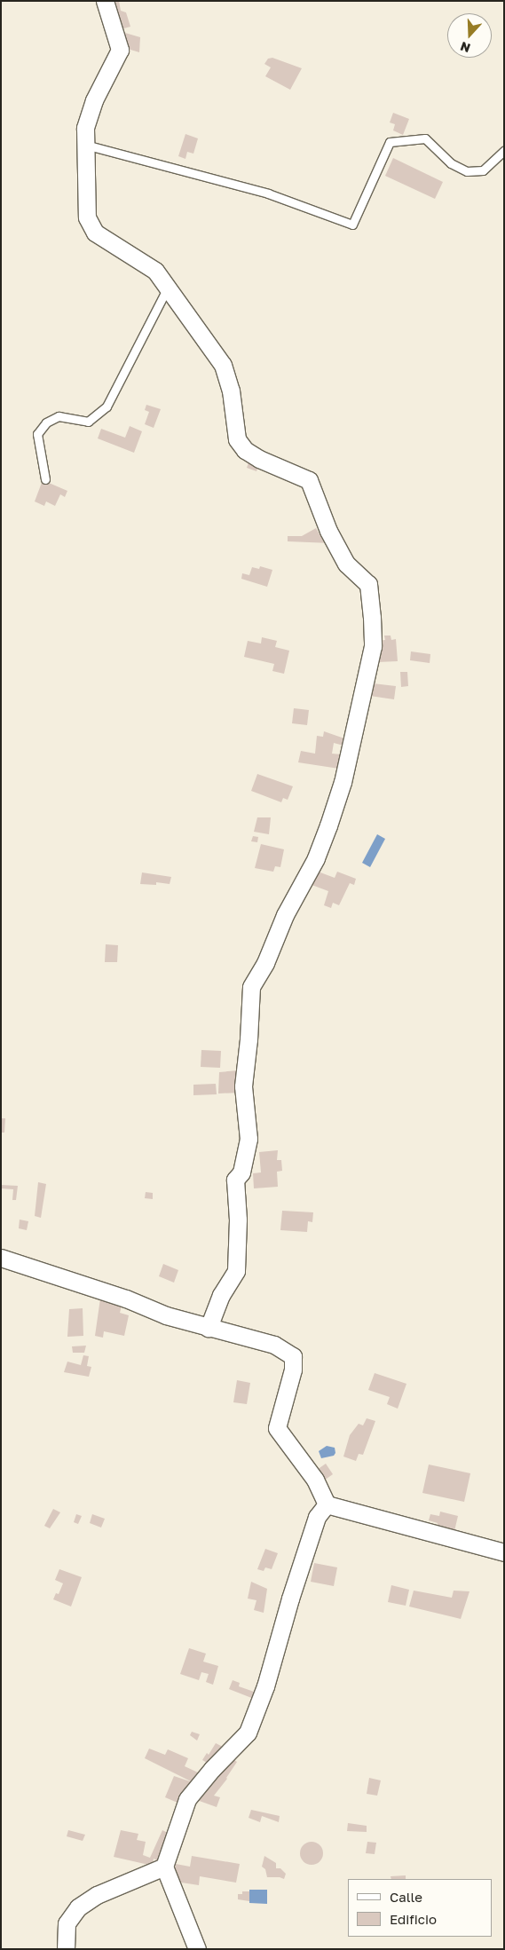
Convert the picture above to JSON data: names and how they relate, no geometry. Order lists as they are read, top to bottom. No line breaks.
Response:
{"legend":["Calle","Edificio"],"north":"bottom"}
